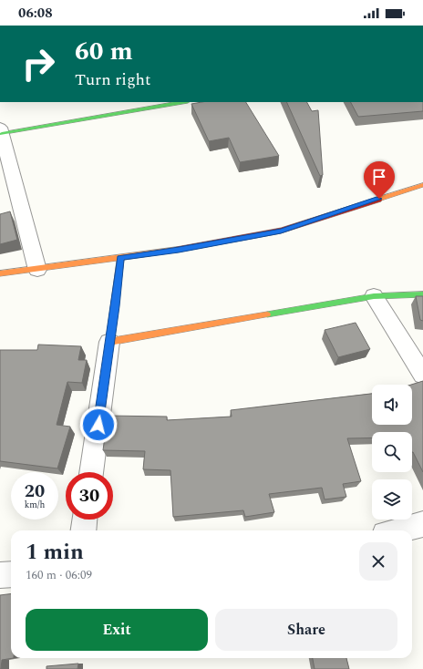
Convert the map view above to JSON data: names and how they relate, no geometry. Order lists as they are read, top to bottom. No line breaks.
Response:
{"page":{"status":"06:08","turn":["60 m","Turn right"],"speed":"20 km/h","limit":"30","heading":["1 min","160 m · 06:09"],"buttons":["Exit","Share"]}}
